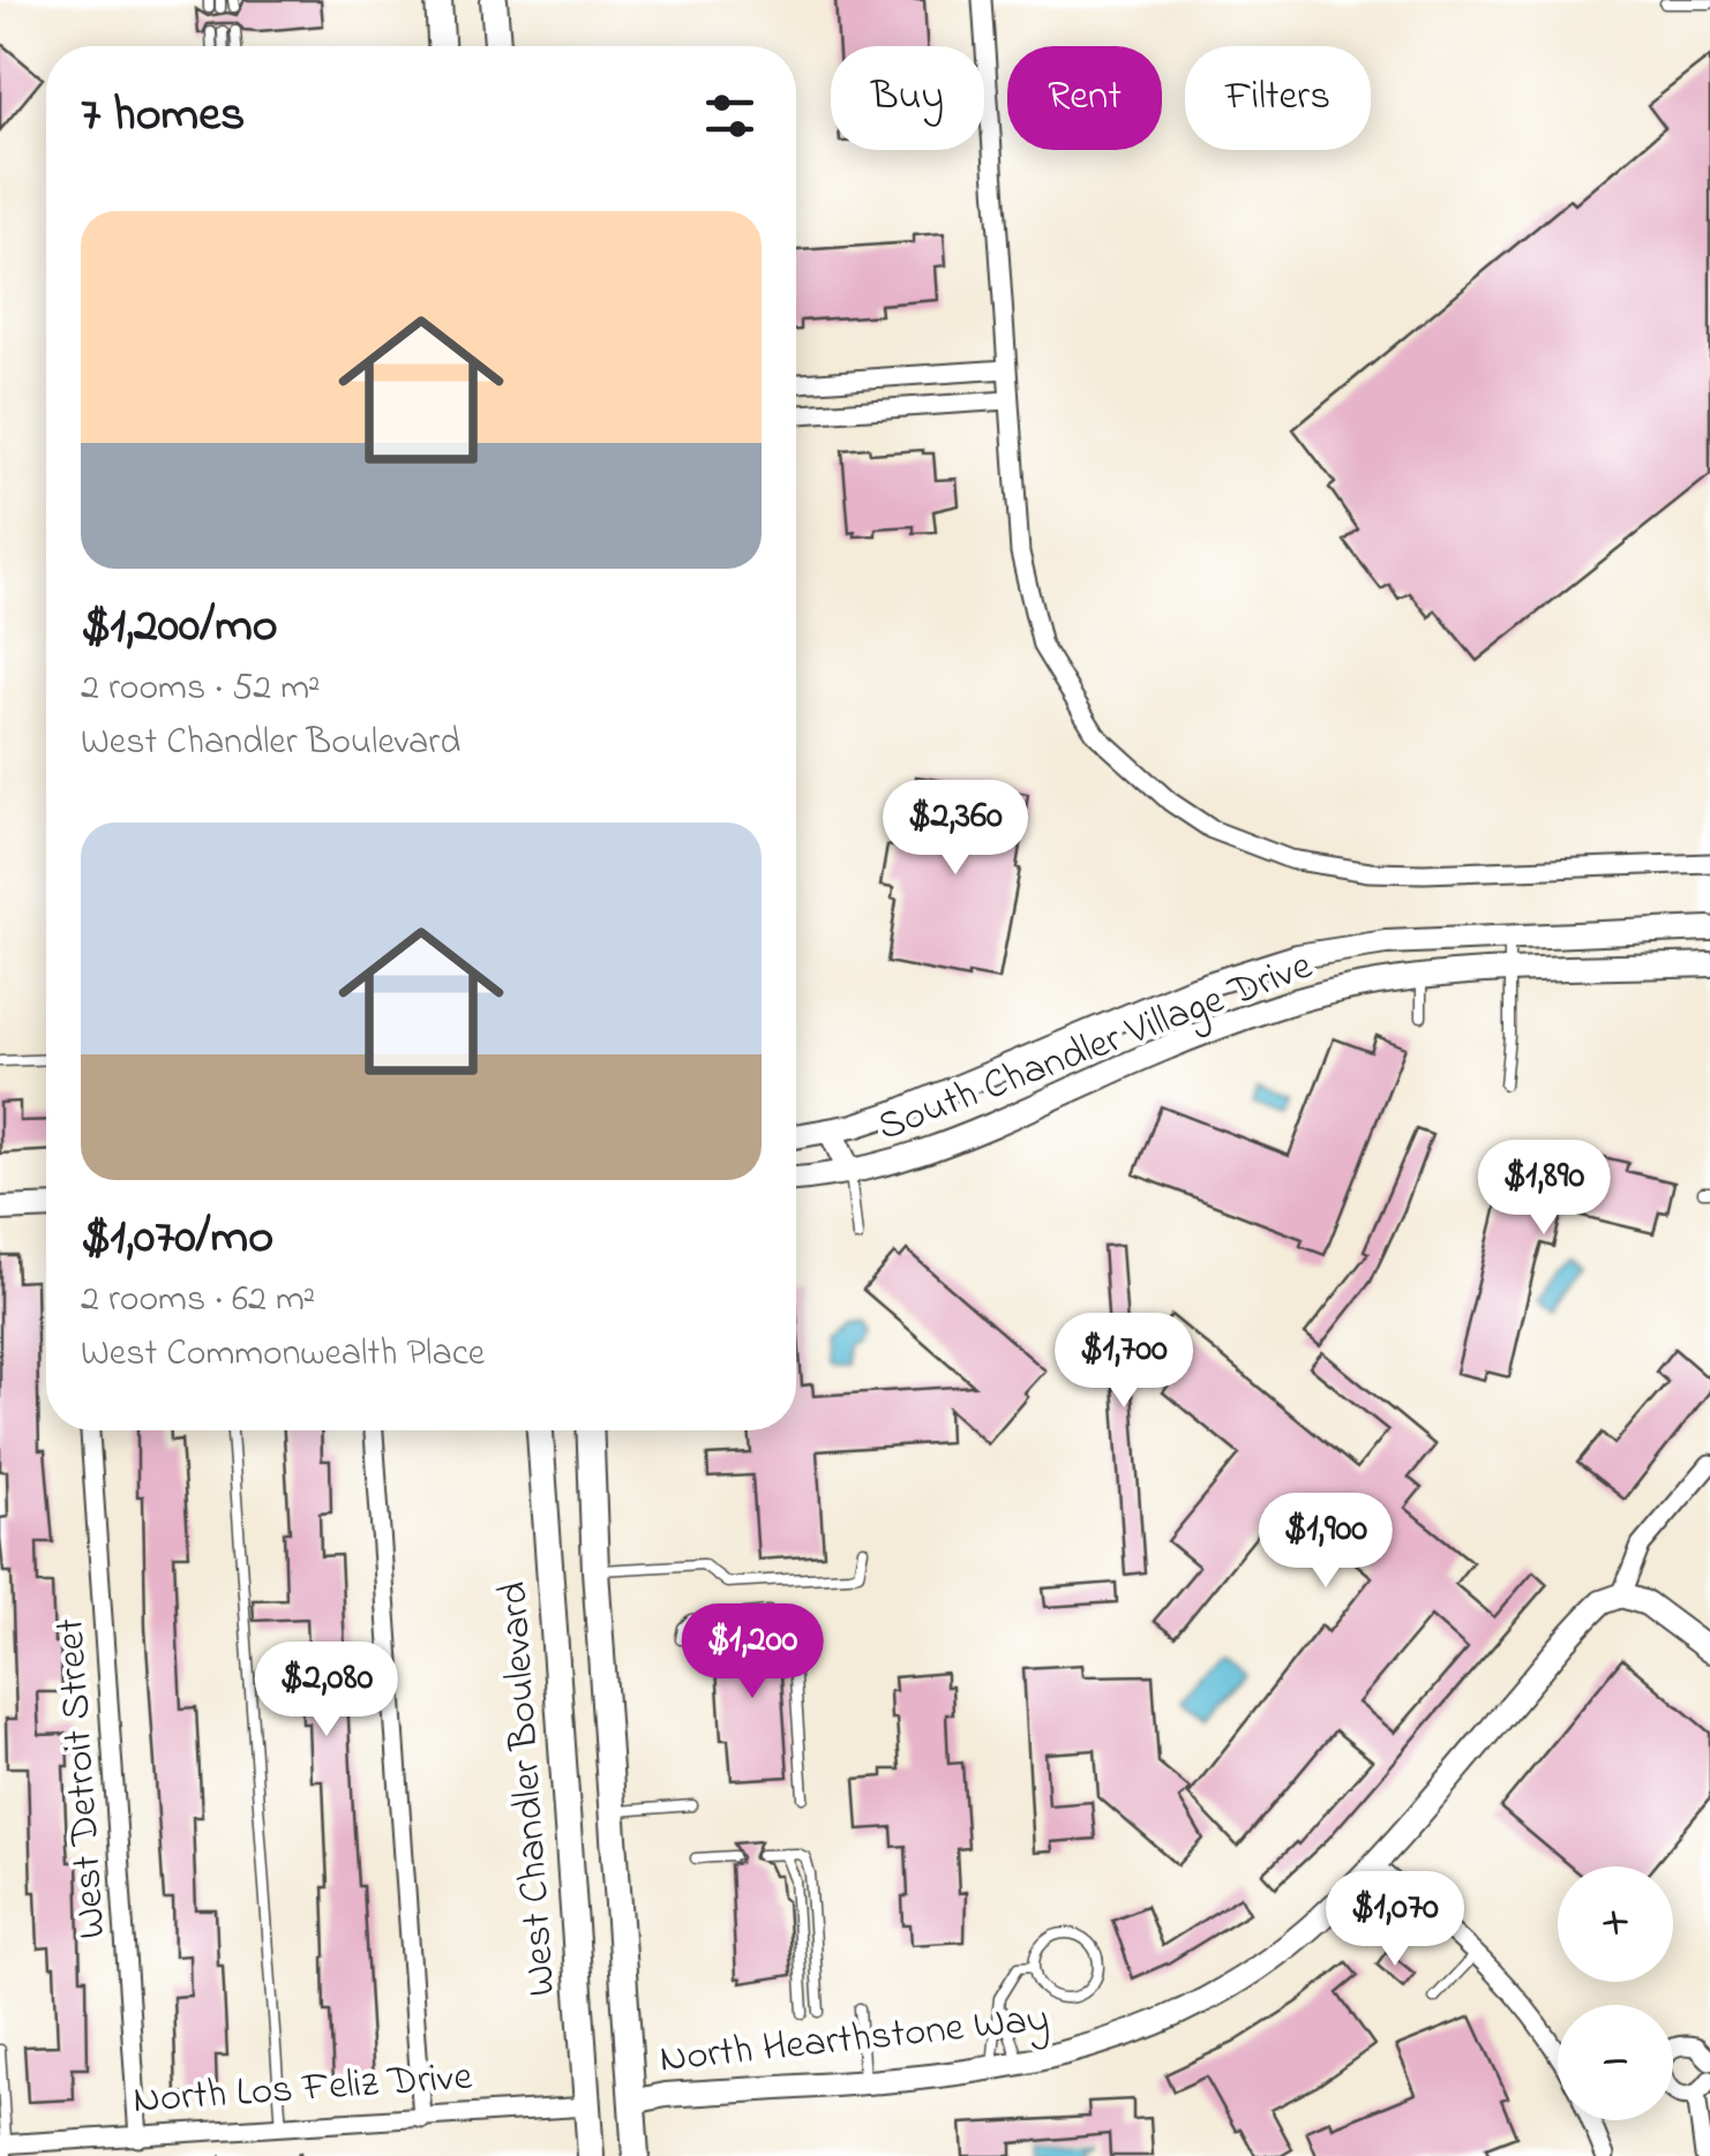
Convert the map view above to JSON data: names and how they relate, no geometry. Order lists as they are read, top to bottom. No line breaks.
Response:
{"streets":{"main road":["West Chandler Boulevard"],"street":["South Chandler Village Drive","West Detroit Street","North Hearthstone Way","North Los Feliz Drive"]},"crossings":[["West Detroit Street","North Los Feliz Drive"],["West Chandler Boulevard","North Hearthstone Way"],["West Chandler Boulevard","North Los Feliz Drive"],["North Hearthstone Way","North Los Feliz Drive"]],"page":{"chip":["Buy","Rent","Filters"],"heading":"7 homes","list":[{"name":"$1,200/mo","note":"2 rooms · 52 m² · West Chandler Boulevard"},{"name":"$1,070/mo","note":"2 rooms · 62 m² · West Commonwealth Place"}],"price":["$2,360","$1,890","$1,700","$1,900","$1,200","$2,080","$1,070"],"map_buttons":["+","−"]}}
